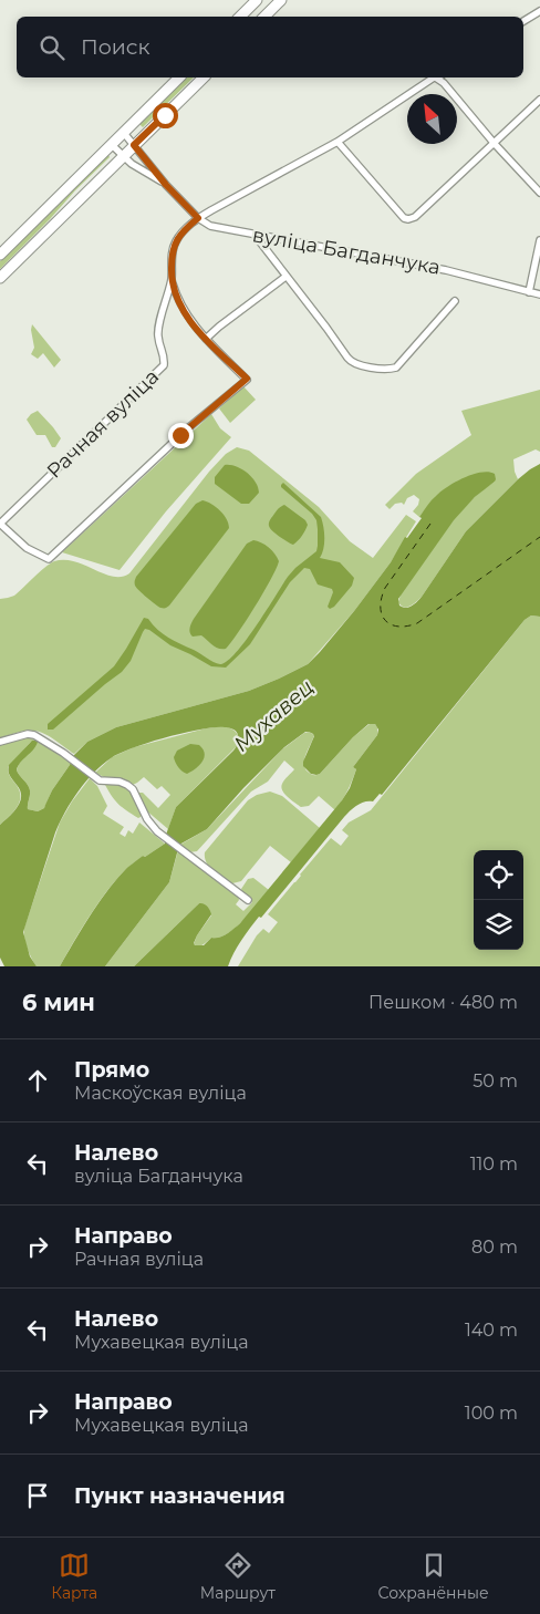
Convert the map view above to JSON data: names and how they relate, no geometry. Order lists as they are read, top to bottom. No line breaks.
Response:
{"streets":{"street":["вуліца Багданчука","Рачная вуліца"]},"crossings":[["вуліца Багданчука","Рачная вуліца"]],"water":["Мухавец"],"north":"top left","page":{"search":"Поиск","heading":["6 мин","Пешком · 480 m"],"list":[["Прямо","Маскоўская вуліца","50 m"],["Налево","вуліца Багданчука","110 m"],["Направо","Рачная вуліца","80 m"],["Налево","Мухавецкая вуліца","140 m"],["Направо","Мухавецкая вуліца","100 m"],"Пункт назначения"],"nav":["Карта","Маршрут","Сохранённые"]}}
